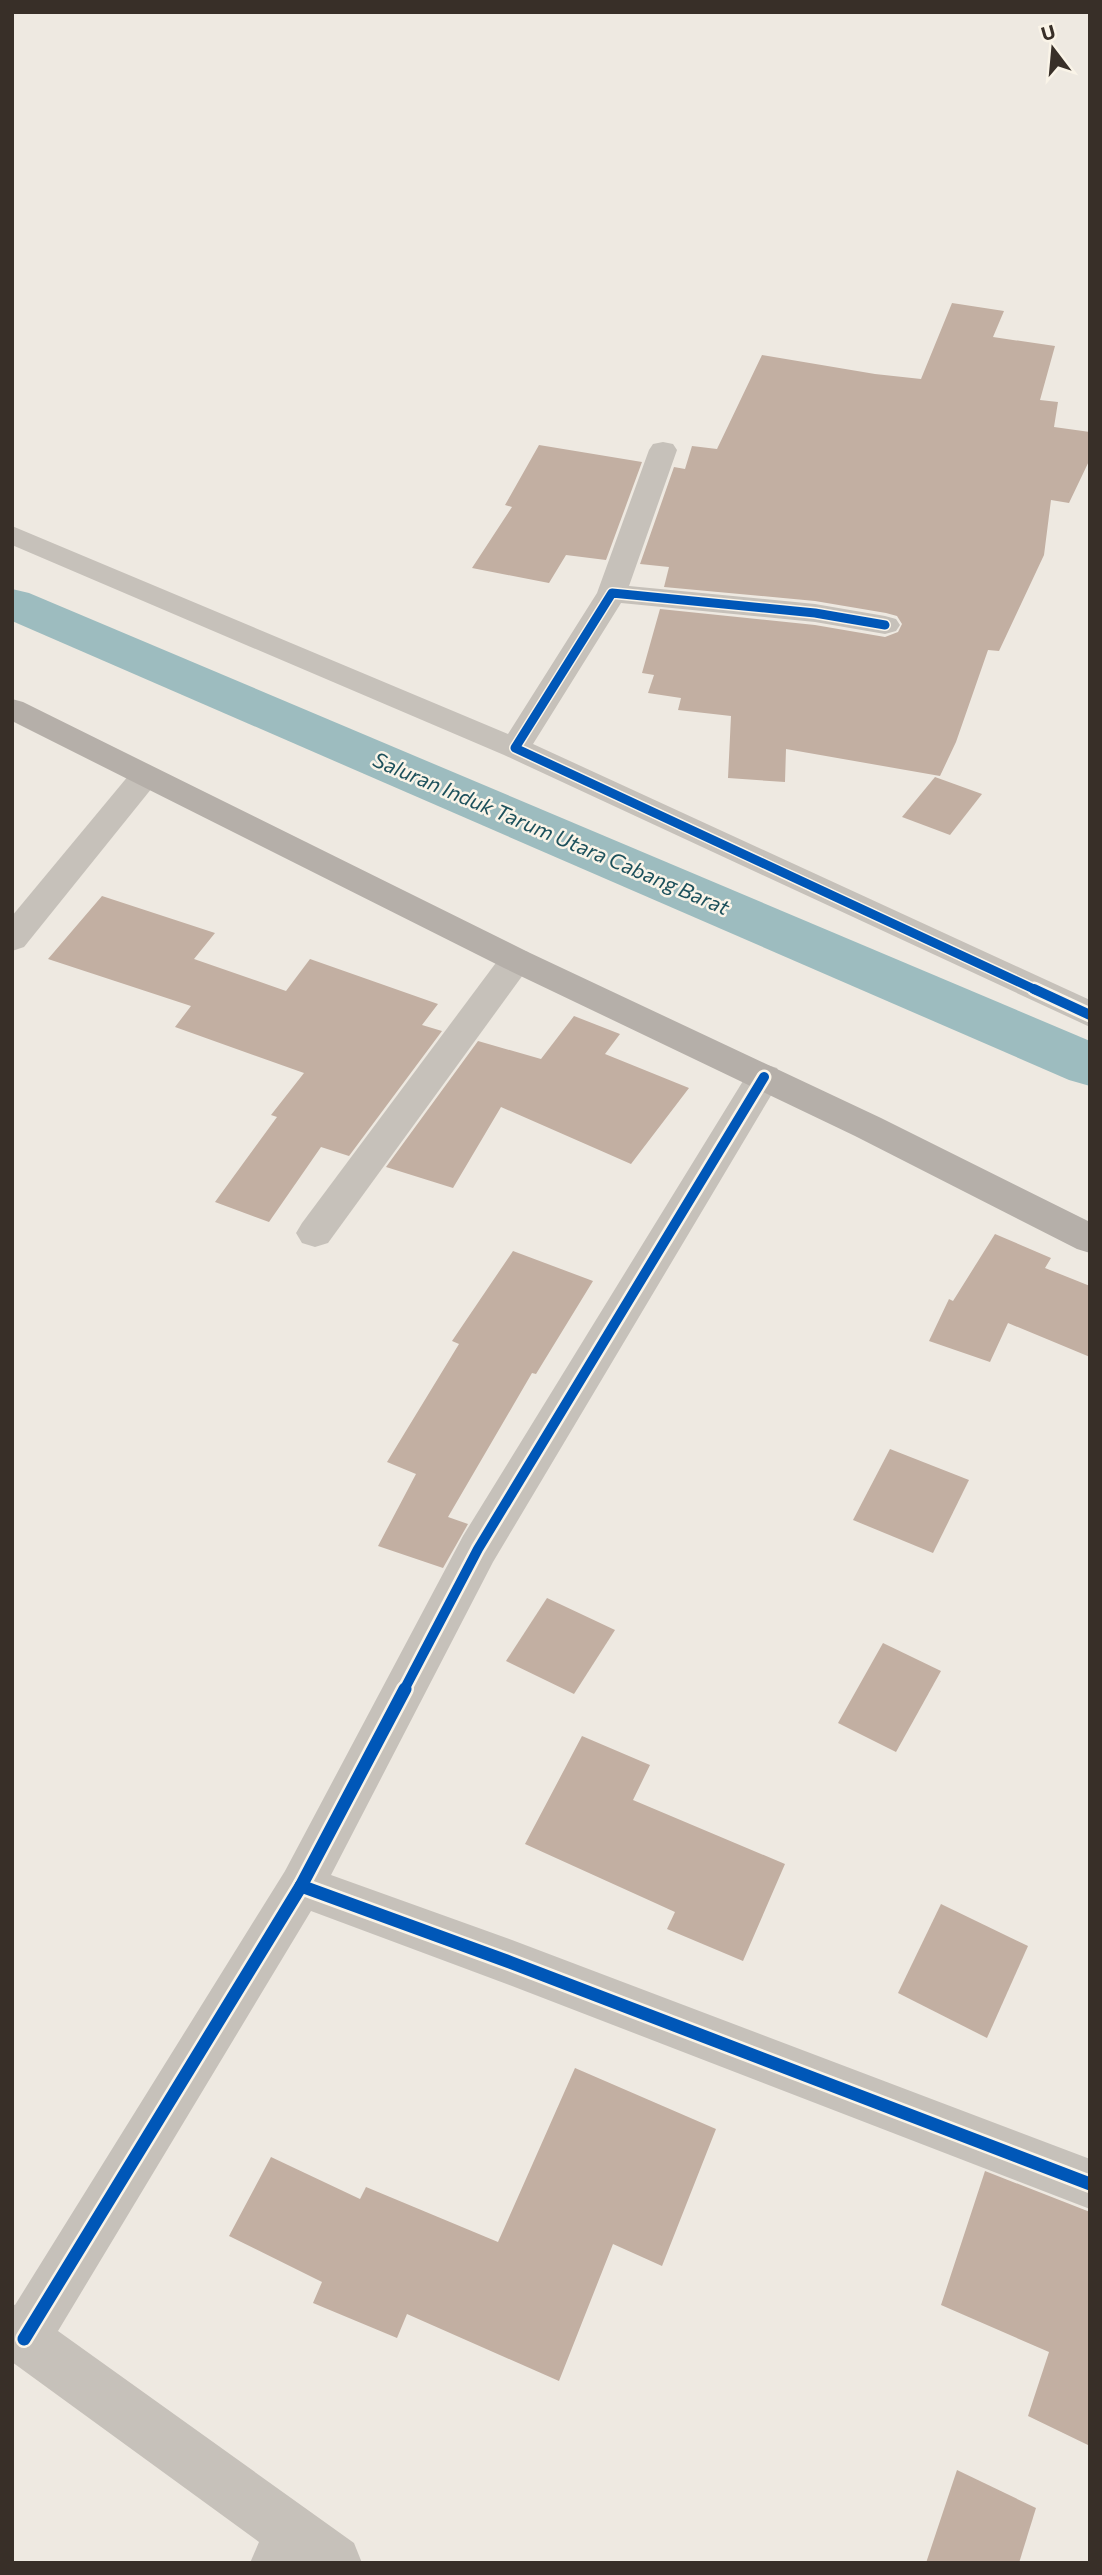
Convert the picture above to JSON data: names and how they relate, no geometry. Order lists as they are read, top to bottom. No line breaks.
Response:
{"water":["Saluran Induk Tarum Utara Cabang Barat"],"north":"top"}
